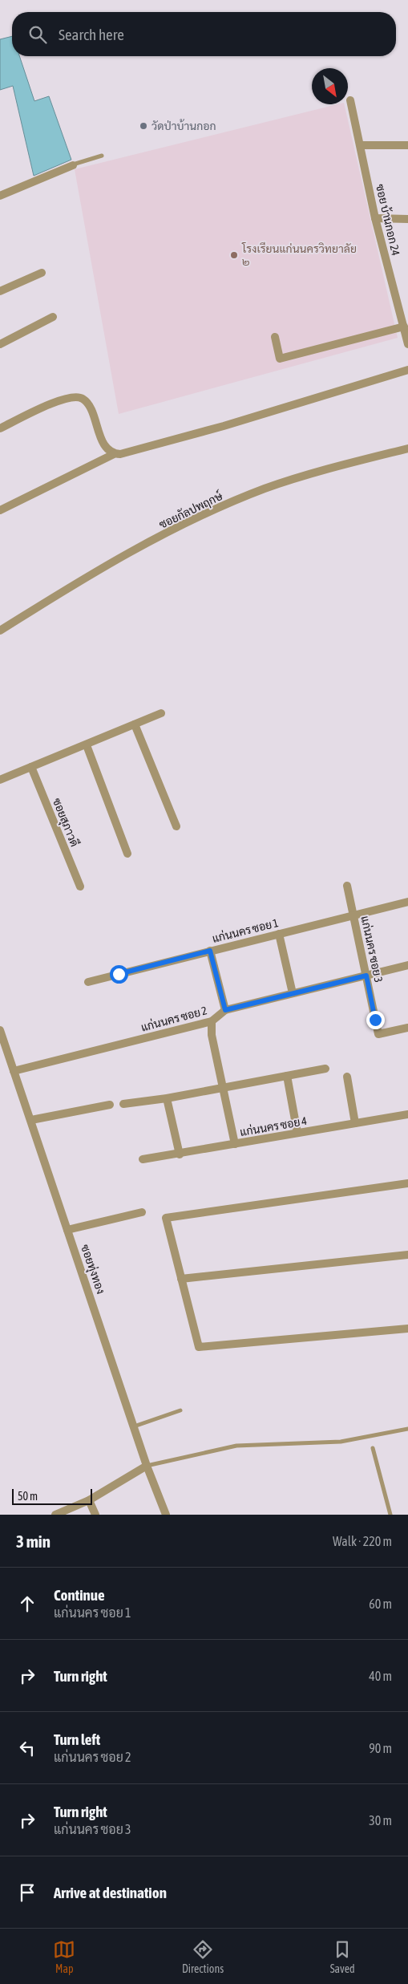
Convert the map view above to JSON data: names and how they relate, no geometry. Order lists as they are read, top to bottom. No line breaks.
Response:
{"streets":{"street":["ซอย บ้านกอก 24","ซอยกัลปพฤกษ์","ซอยสุภาวดี","แก่นนคร ซอย 1","แก่นนคร ซอย 3","แก่นนคร ซอย 2","แก่นนคร ซอย 4","ซอยทุ่งทอง"]},"crossings":[["แก่นนคร ซอย 1","แก่นนคร ซอย 3"],["แก่นนคร ซอย 3","แก่นนคร ซอย 2"],["แก่นนคร ซอย 2","ซอยทุ่งทอง"]],"places":["วัดป่าบ้านกอก","โรงเรียนแก่นนครวิทยาลัย ๒"],"scale_bar":"50 m","north":"bottom right","page":{"search":"Search here","scale":"50 m","heading":["3 min","Walk · 220 m"],"list":[["Continue","แก่นนคร ซอย 1","60 m"],["Turn right","40 m"],["Turn left","แก่นนคร ซอย 2","90 m"],["Turn right","แก่นนคร ซอย 3","30 m"],"Arrive at destination"],"nav":["Map","Directions","Saved"]}}
